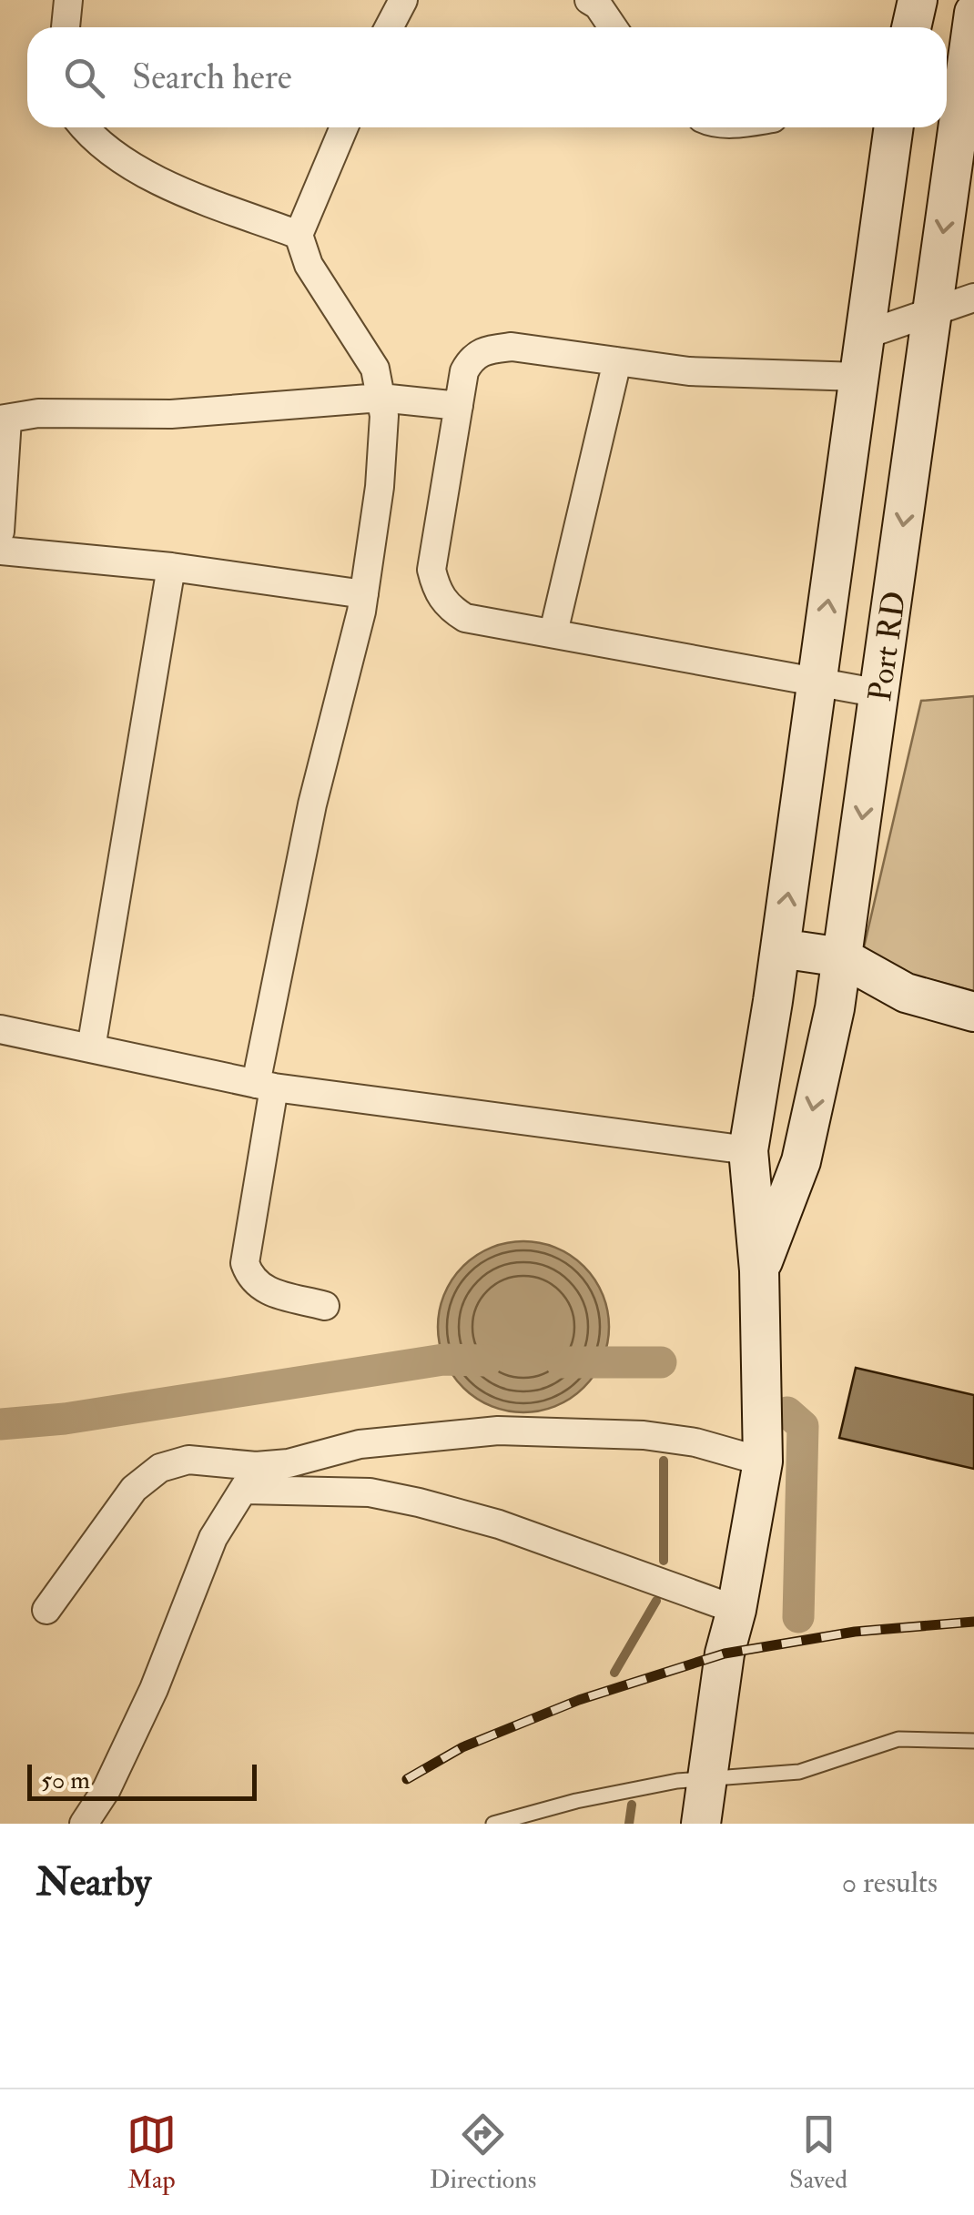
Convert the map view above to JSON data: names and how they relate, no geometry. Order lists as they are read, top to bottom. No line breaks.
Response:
{"streets":{"main road":["Port RD"]},"scale_bar":"50 m","page":{"search":"Search here","scale":"50 m","heading":["Nearby","0 results"],"nav":["Map","Directions","Saved"]}}
